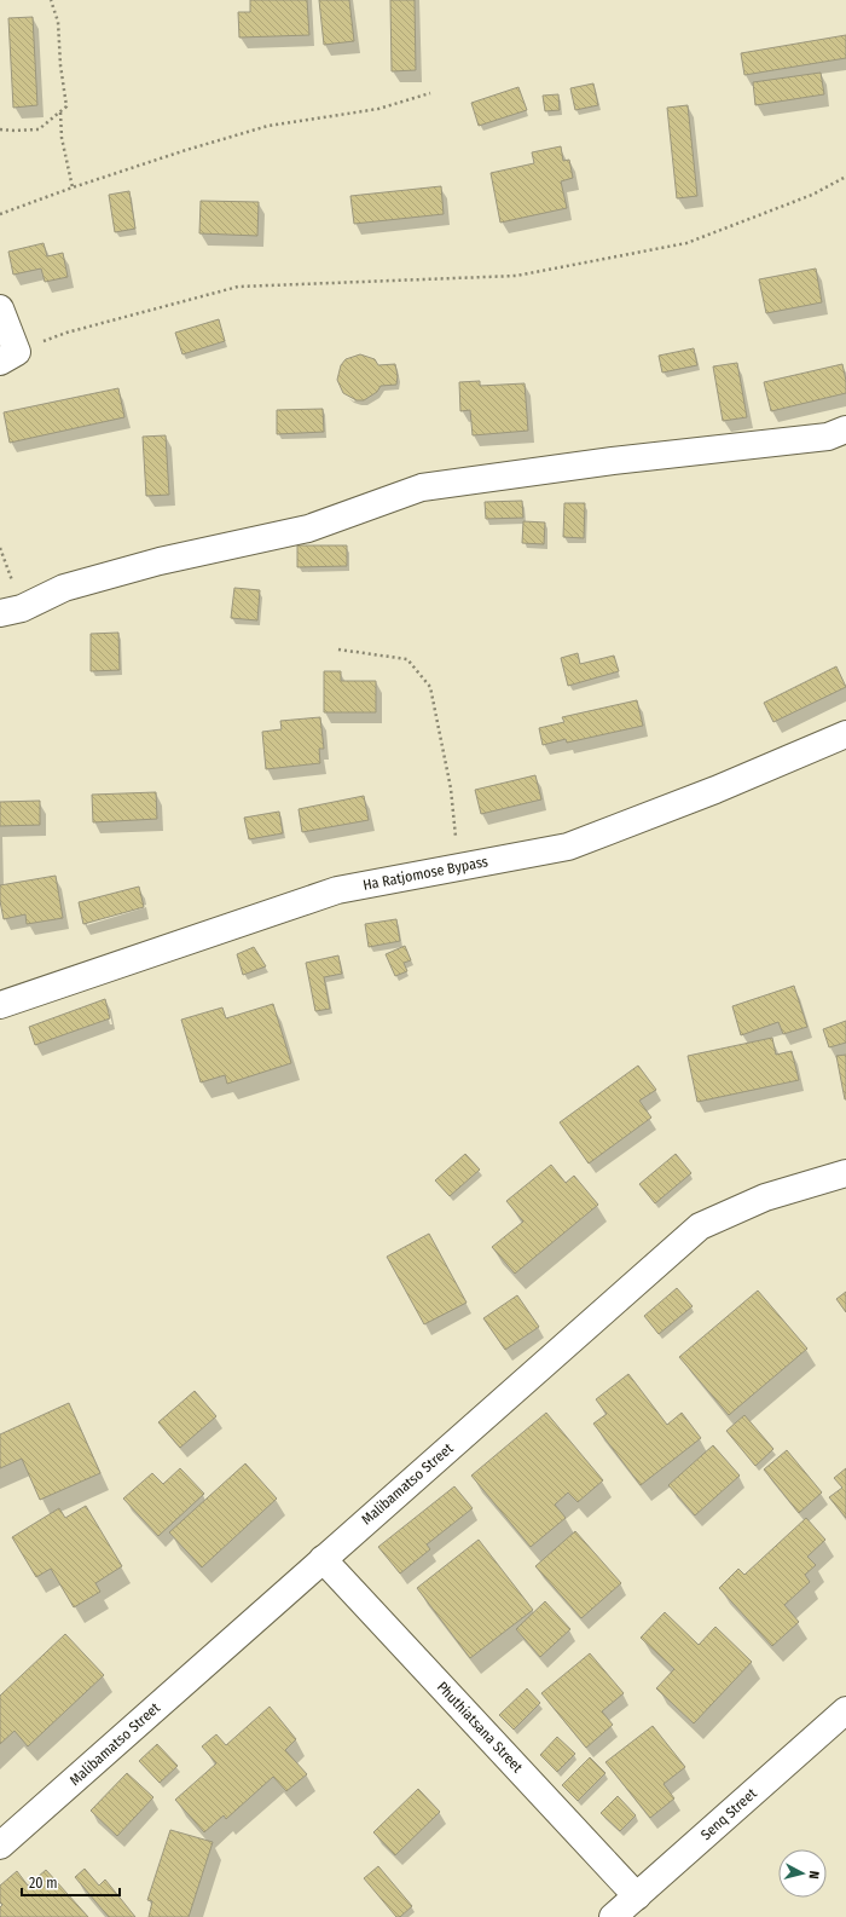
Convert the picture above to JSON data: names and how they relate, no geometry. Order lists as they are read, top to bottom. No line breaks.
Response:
{"streets":{"street":["Ha Ratjomose Bypass","Malibamatso Street","Phuthiatsana Street","Senq Street"]},"crossings":[["Malibamatso Street","Phuthiatsana Street"],["Phuthiatsana Street","Senq Street"]],"scale_bar":"20 m","north":"right"}
